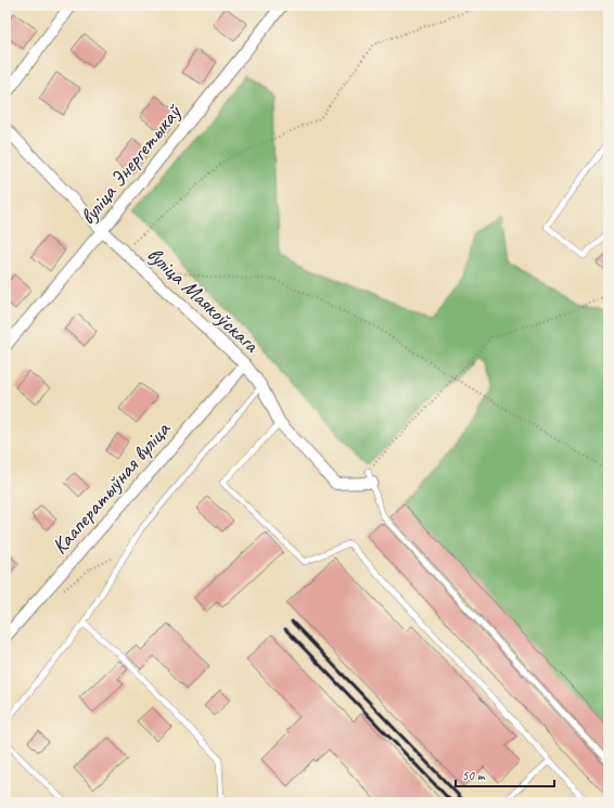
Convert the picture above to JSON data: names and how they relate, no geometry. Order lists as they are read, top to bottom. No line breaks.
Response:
{"streets":{"street":["вуліца Энергетыкаў","вуліца Маякоўскага","Кааператыўная вуліца"]},"crossings":[["вуліца Энергетыкаў","вуліца Маякоўскага"],["вуліца Маякоўскага","Кааператыўная вуліца"]],"scale_bar":"50 m"}
